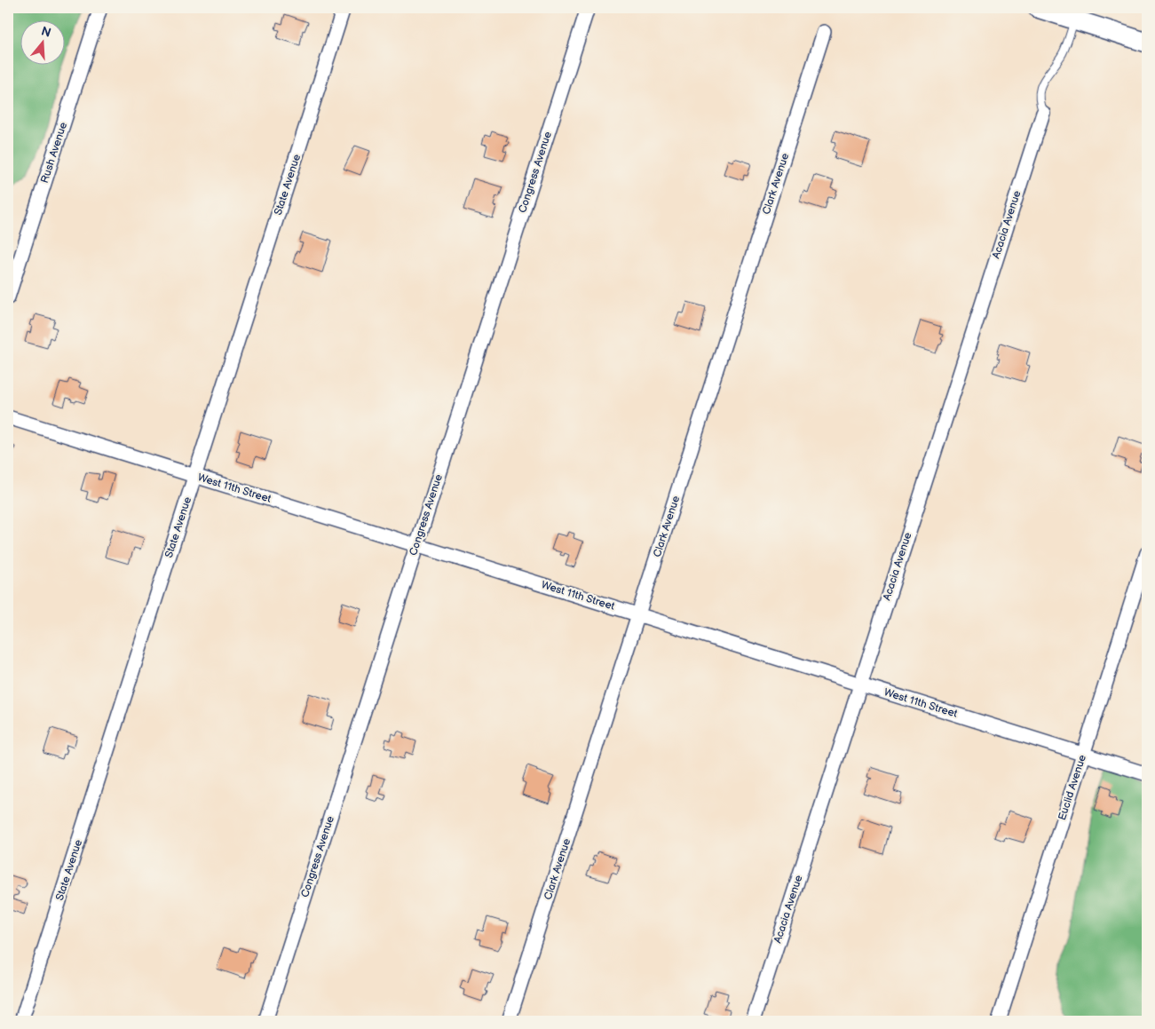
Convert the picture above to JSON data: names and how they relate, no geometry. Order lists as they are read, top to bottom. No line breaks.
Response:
{"streets":{"street":["Rush Avenue","Congress Avenue","Clark Avenue","State Avenue","Acacia Avenue","West 11th Street","Euclid Avenue"]},"crossings":[["Congress Avenue","West 11th Street"],["Clark Avenue","West 11th Street"],["State Avenue","West 11th Street"],["Acacia Avenue","West 11th Street"],["West 11th Street","Euclid Avenue"]],"north":"top"}
